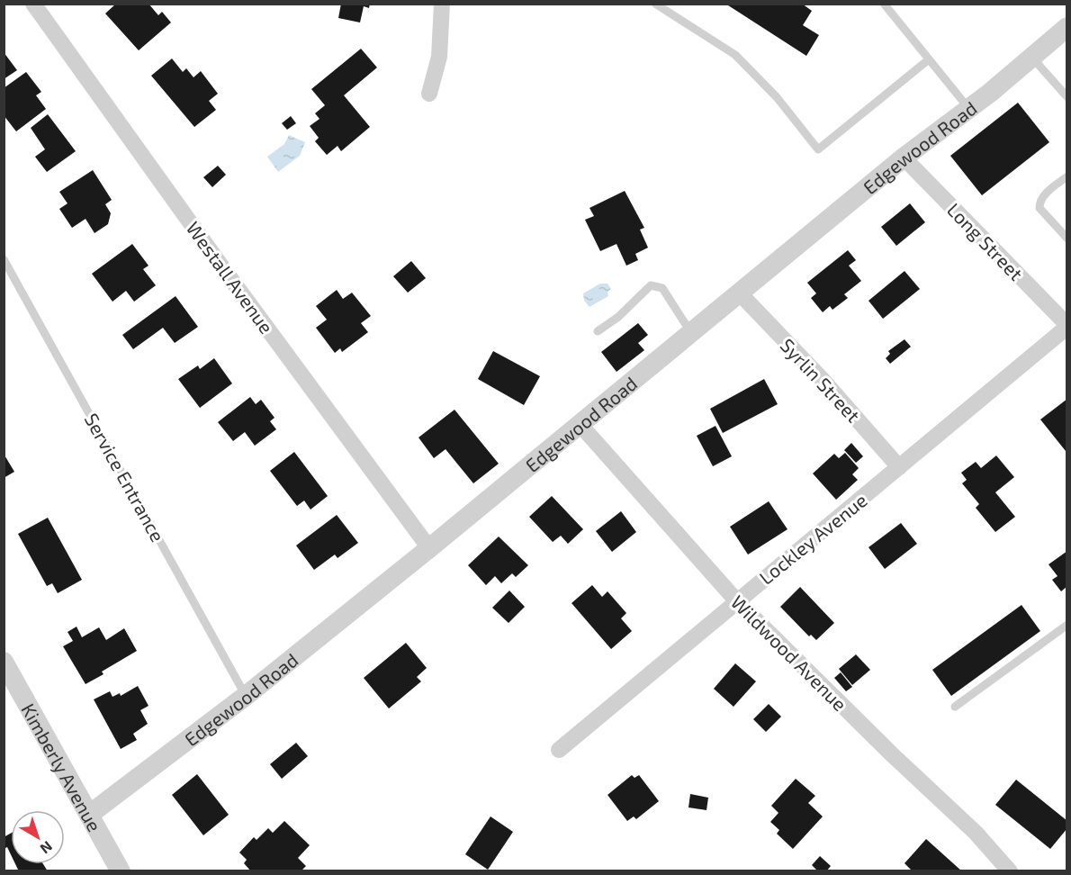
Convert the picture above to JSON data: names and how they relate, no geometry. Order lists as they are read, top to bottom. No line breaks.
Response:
{"streets":{"street":["Edgewood Road","Long Street","Westall Avenue","Syrlin Street","Lockley Avenue","Wildwood Avenue","Kimberly Avenue"],"lane":["Service Entrance"]},"crossings":[["Edgewood Road","Long Street"],["Edgewood Road","Westall Avenue"],["Edgewood Road","Syrlin Street"],["Edgewood Road","Service Entrance"],["Edgewood Road","Wildwood Avenue"],["Edgewood Road","Kimberly Avenue"],["Long Street","Lockley Avenue"],["Syrlin Street","Lockley Avenue"],["Lockley Avenue","Wildwood Avenue"]],"north":"bottom right"}
